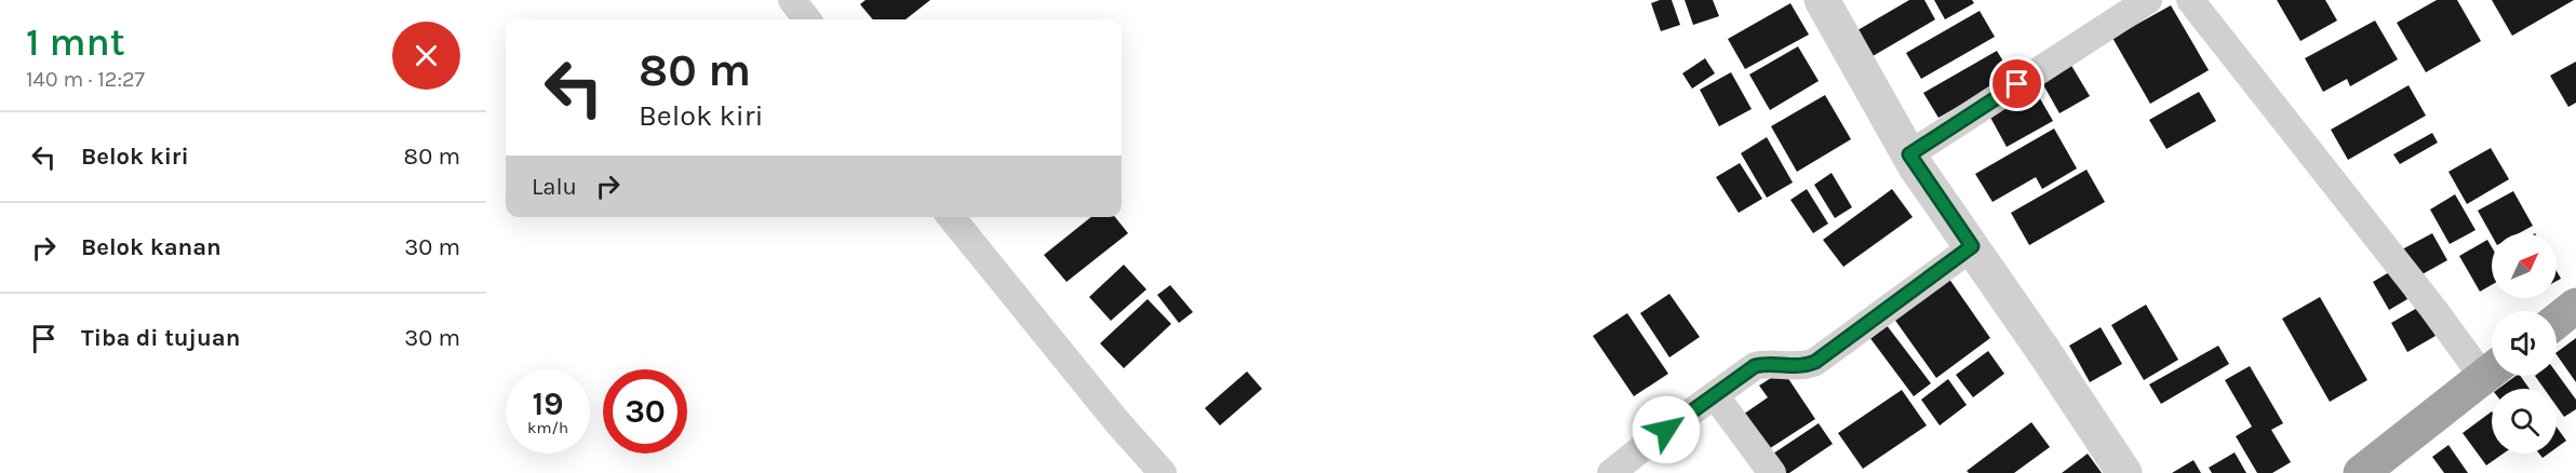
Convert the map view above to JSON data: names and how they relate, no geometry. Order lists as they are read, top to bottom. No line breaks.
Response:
{"north":"top right","page":{"heading":["1 mnt","140 m · 12:27"],"turn":["80 m","Belok kiri"],"list":[{"name":"Belok kiri","value":"80 m"},{"name":"Belok kanan","value":"30 m"},{"name":"Tiba di tujuan","value":"30 m"}],"then":"Lalu","speed":"19 km/h","limit":"30"}}
